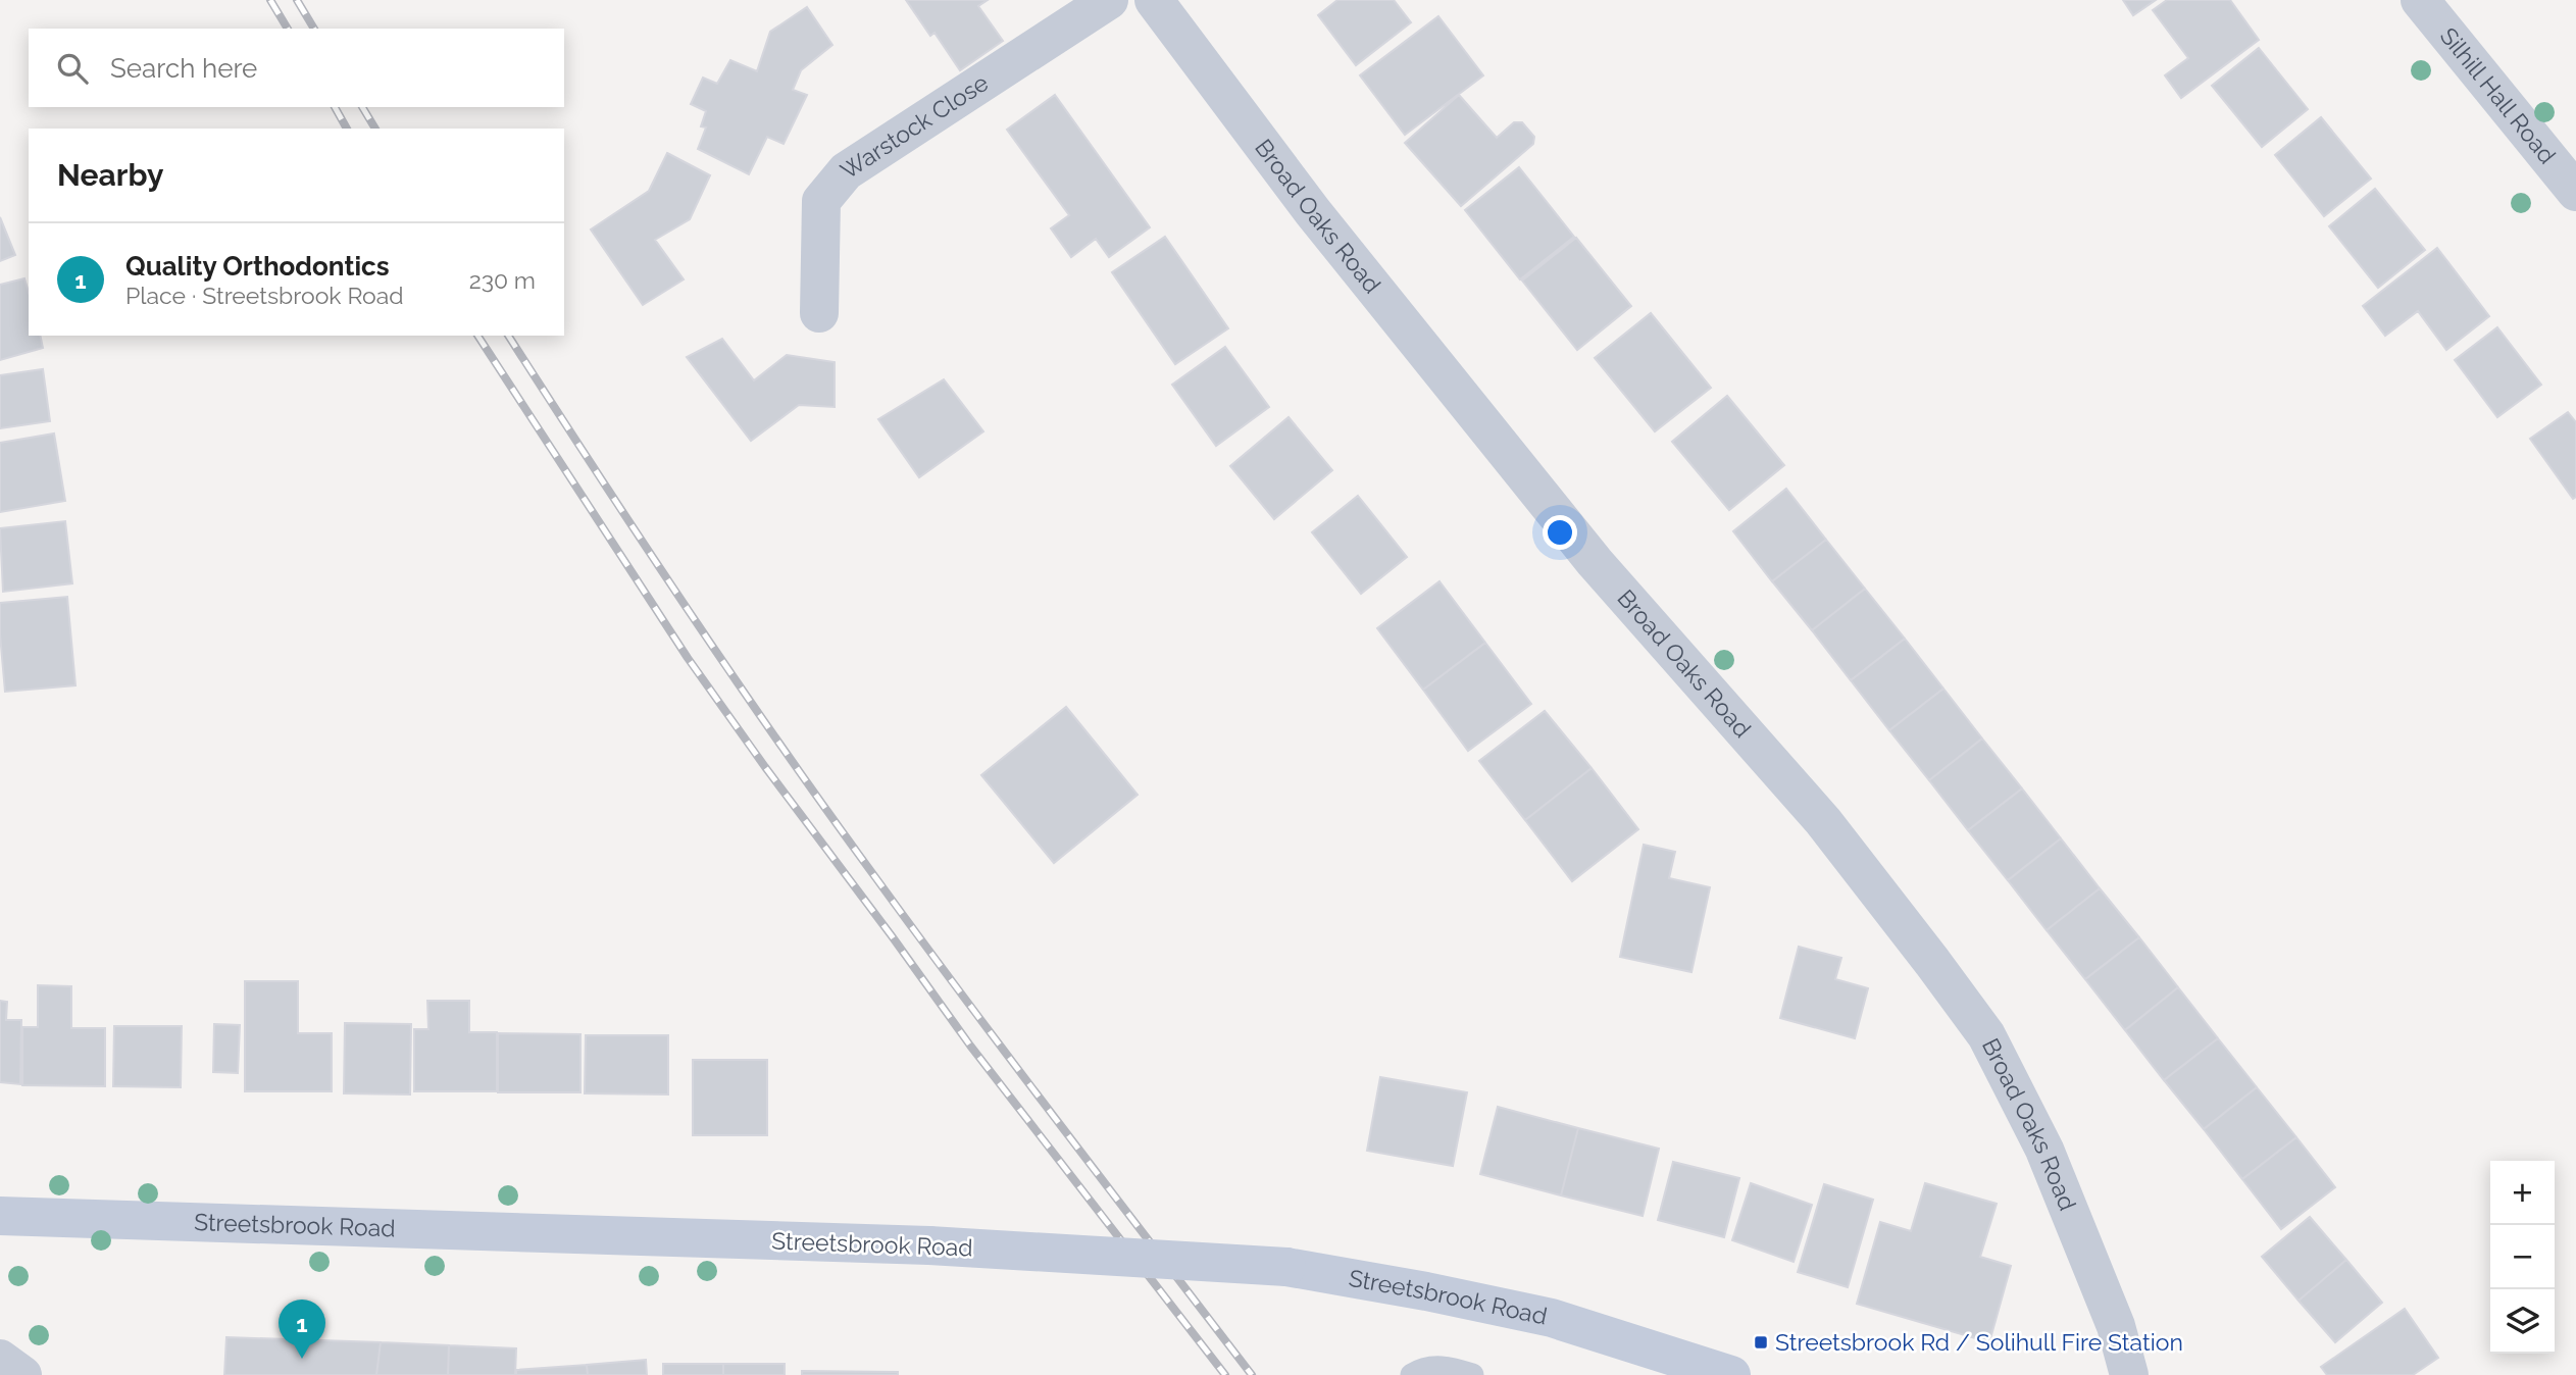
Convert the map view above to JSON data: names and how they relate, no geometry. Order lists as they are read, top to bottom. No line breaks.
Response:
{"streets":{"main road":["Streetsbrook Road"],"street":["Silhill Hall Road","Warstock Close","Broad Oaks Road"]},"places":{"transit":["Streetsbrook Rd / Solihull Fire Station"]},"page":{"search":"Search here","heading":"Nearby","list":[{"mark":"1","name":"Quality Orthodontics","note":"Place · Streetsbrook Road","value":"230 m"}],"map_buttons":["+","−"],"pins":"1"}}
